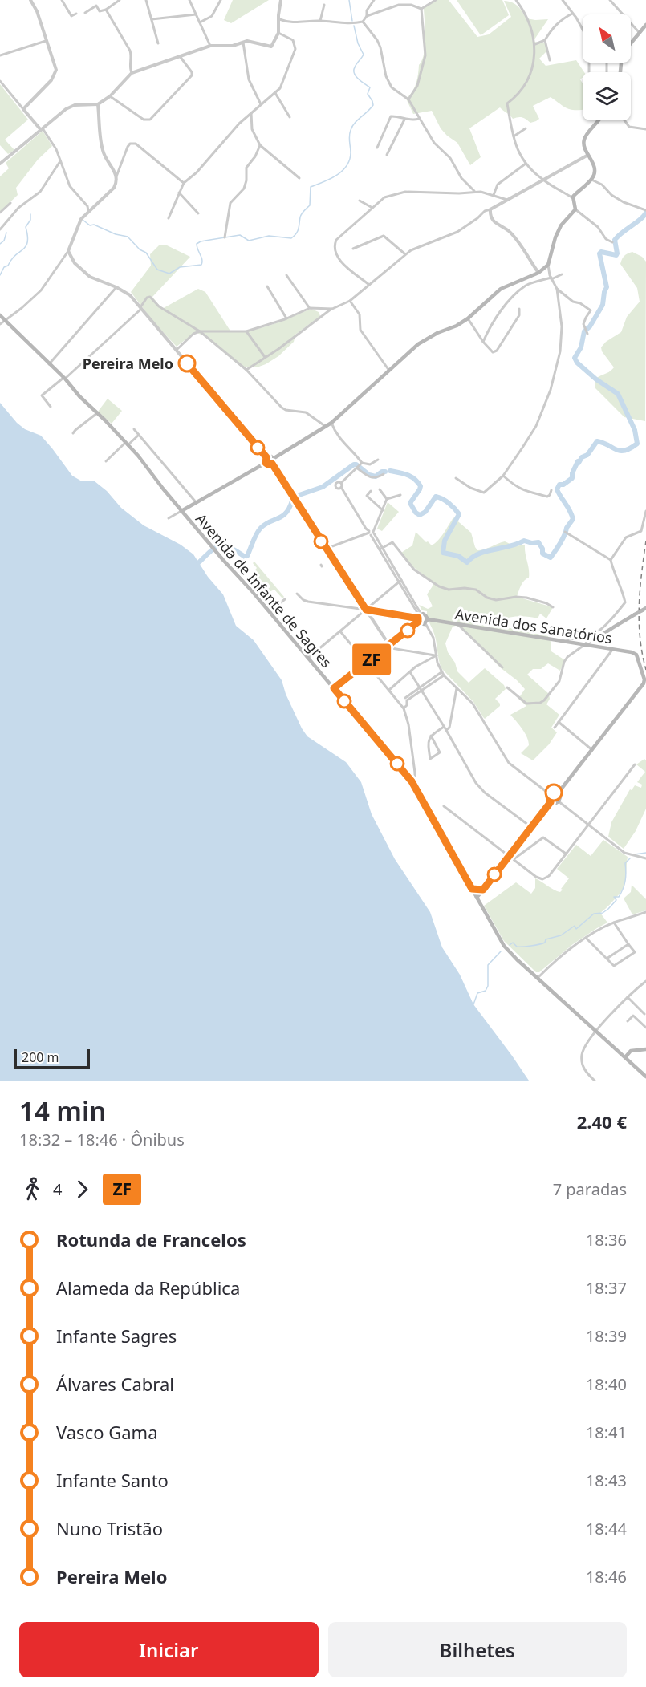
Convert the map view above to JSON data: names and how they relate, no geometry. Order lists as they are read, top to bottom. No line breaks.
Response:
{"streets":{"main road":["Avenida de Infante de Sagres","Avenida dos Sanatórios"]},"places":["Pereira Melo"],"lines":["bus line ZF"],"scale_bar":"200 m","north":"top left","page":{"on_map":"ZF","scale":"200 m","heading":["14 min","18:32 – 18:46 · Ônibus","2.40 €"],"legs":["4","ZF","7 paradas"],"list":[{"name":"Rotunda de Francelos","value":"18:36"},{"name":"Alameda da República","value":"18:37"},{"name":"Infante Sagres","value":"18:39"},{"name":"Álvares Cabral","value":"18:40"},{"name":"Vasco Gama","value":"18:41"},{"name":"Infante Santo","value":"18:43"},{"name":"Nuno Tristão","value":"18:44"},{"name":"Pereira Melo","value":"18:46"}],"buttons":["Iniciar","Bilhetes"]}}
